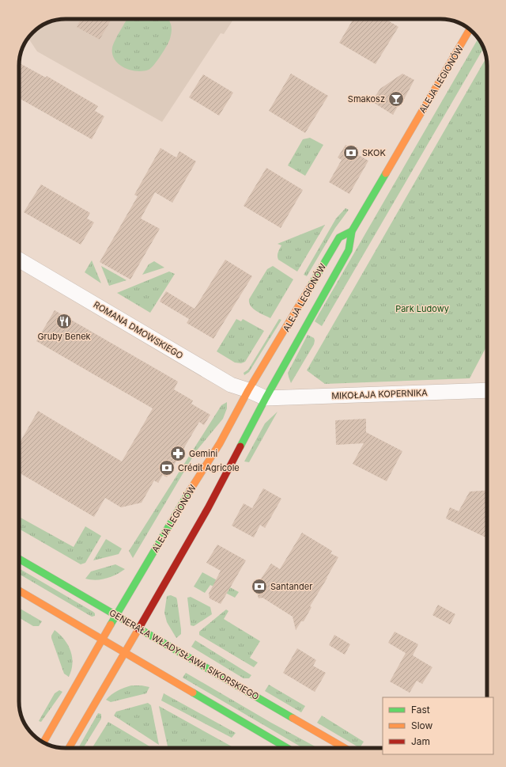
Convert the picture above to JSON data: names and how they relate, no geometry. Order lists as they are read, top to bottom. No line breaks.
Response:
{"streets":{"main road":["ALEJA LEGIONÓW","GENERAŁA WŁADYSŁAWA SIKORSKIEGO"],"street":["ROMANA DMOWSKIEGO","MIKOŁAJA KOPERNIKA"]},"crossings":[["ALEJA LEGIONÓW","ROMANA DMOWSKIEGO"],["ALEJA LEGIONÓW","MIKOŁAJA KOPERNIKA"],["ALEJA LEGIONÓW","GENERAŁA WŁADYSŁAWA SIKORSKIEGO"],["ROMANA DMOWSKIEGO","MIKOŁAJA KOPERNIKA"]],"parks":["Park Ludowy"],"places":{"bar":["Smakosz"],"bank":["SKOK","Crédit Agricole","Santander"],"restaurant":["Gruby Benek"],"pharmacy":["Gemini"]},"legend":["Fast","Slow","Jam"]}
